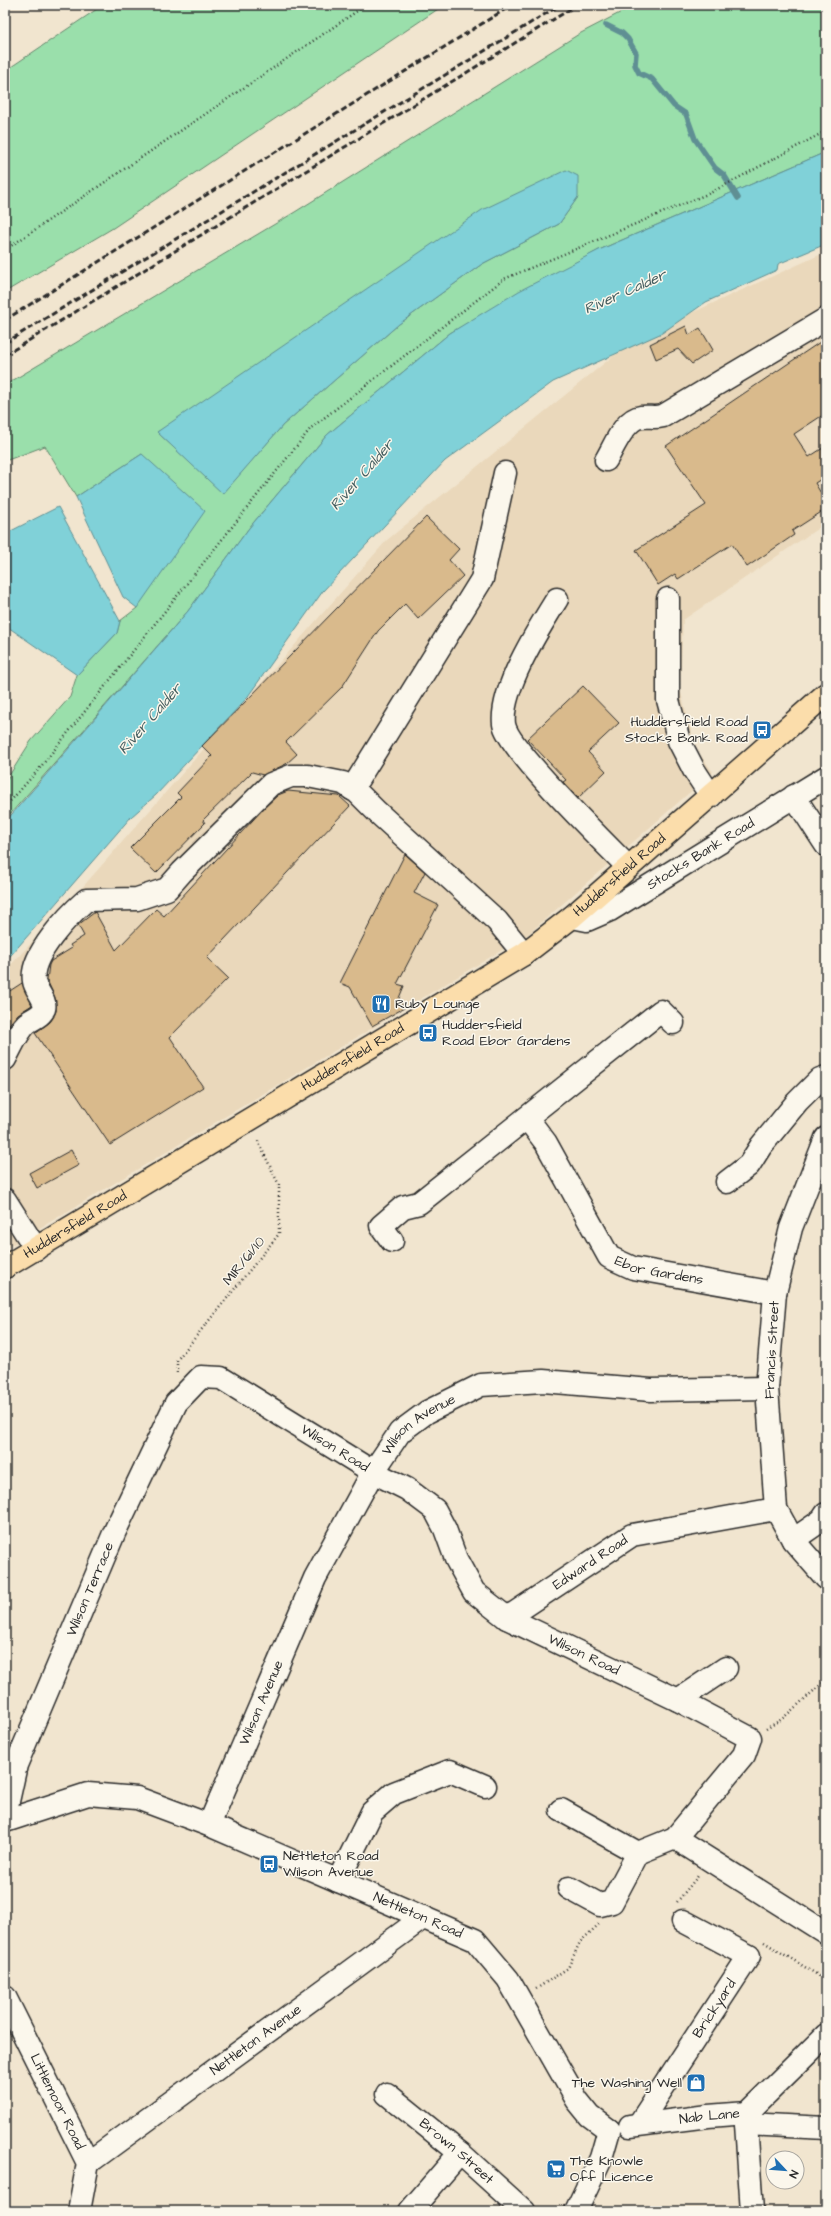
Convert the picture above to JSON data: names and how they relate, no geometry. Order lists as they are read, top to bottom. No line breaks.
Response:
{"streets":{"highway":["Huddersfield Road"],"street":["Stocks Bank Road","Ebor Gardens","Francis Street","Wilson Avenue","Wilson Road","Edward Road","Wilson Terrace","Nettleton Road","Brickyard","Nettleton Avenue","Littlemoor Road","Nab Lane","Brown Street"],"path":["MIR/61/10"]},"crossings":[["Stocks Bank Road","Huddersfield Road"],["Huddersfield Road","MIR/61/10"],["MIR/61/10","Wilson Terrace"],["Ebor Gardens","Francis Street"],["Francis Street","Wilson Avenue"],["Francis Street","Edward Road"],["Wilson Avenue","Wilson Road"],["Wilson Avenue","Nettleton Road"],["Wilson Road","Edward Road"],["Wilson Road","Wilson Terrace"],["Nettleton Road","Nettleton Avenue"],["Nettleton Road","Nab Lane"],["Brickyard","Nab Lane"],["Nettleton Avenue","Littlemoor Road"]],"water":["River Calder"],"places":{"bus stop":["Huddersfield Road Stocks Bank Road","Huddersfield Road Ebor Gardens","Nettleton Road Wilson Avenue"],"restaurant":["Ruby Lounge"],"shop":["The Washing Well"],"supermarket":["The Knowle Off Licence"]},"north":"bottom right"}
